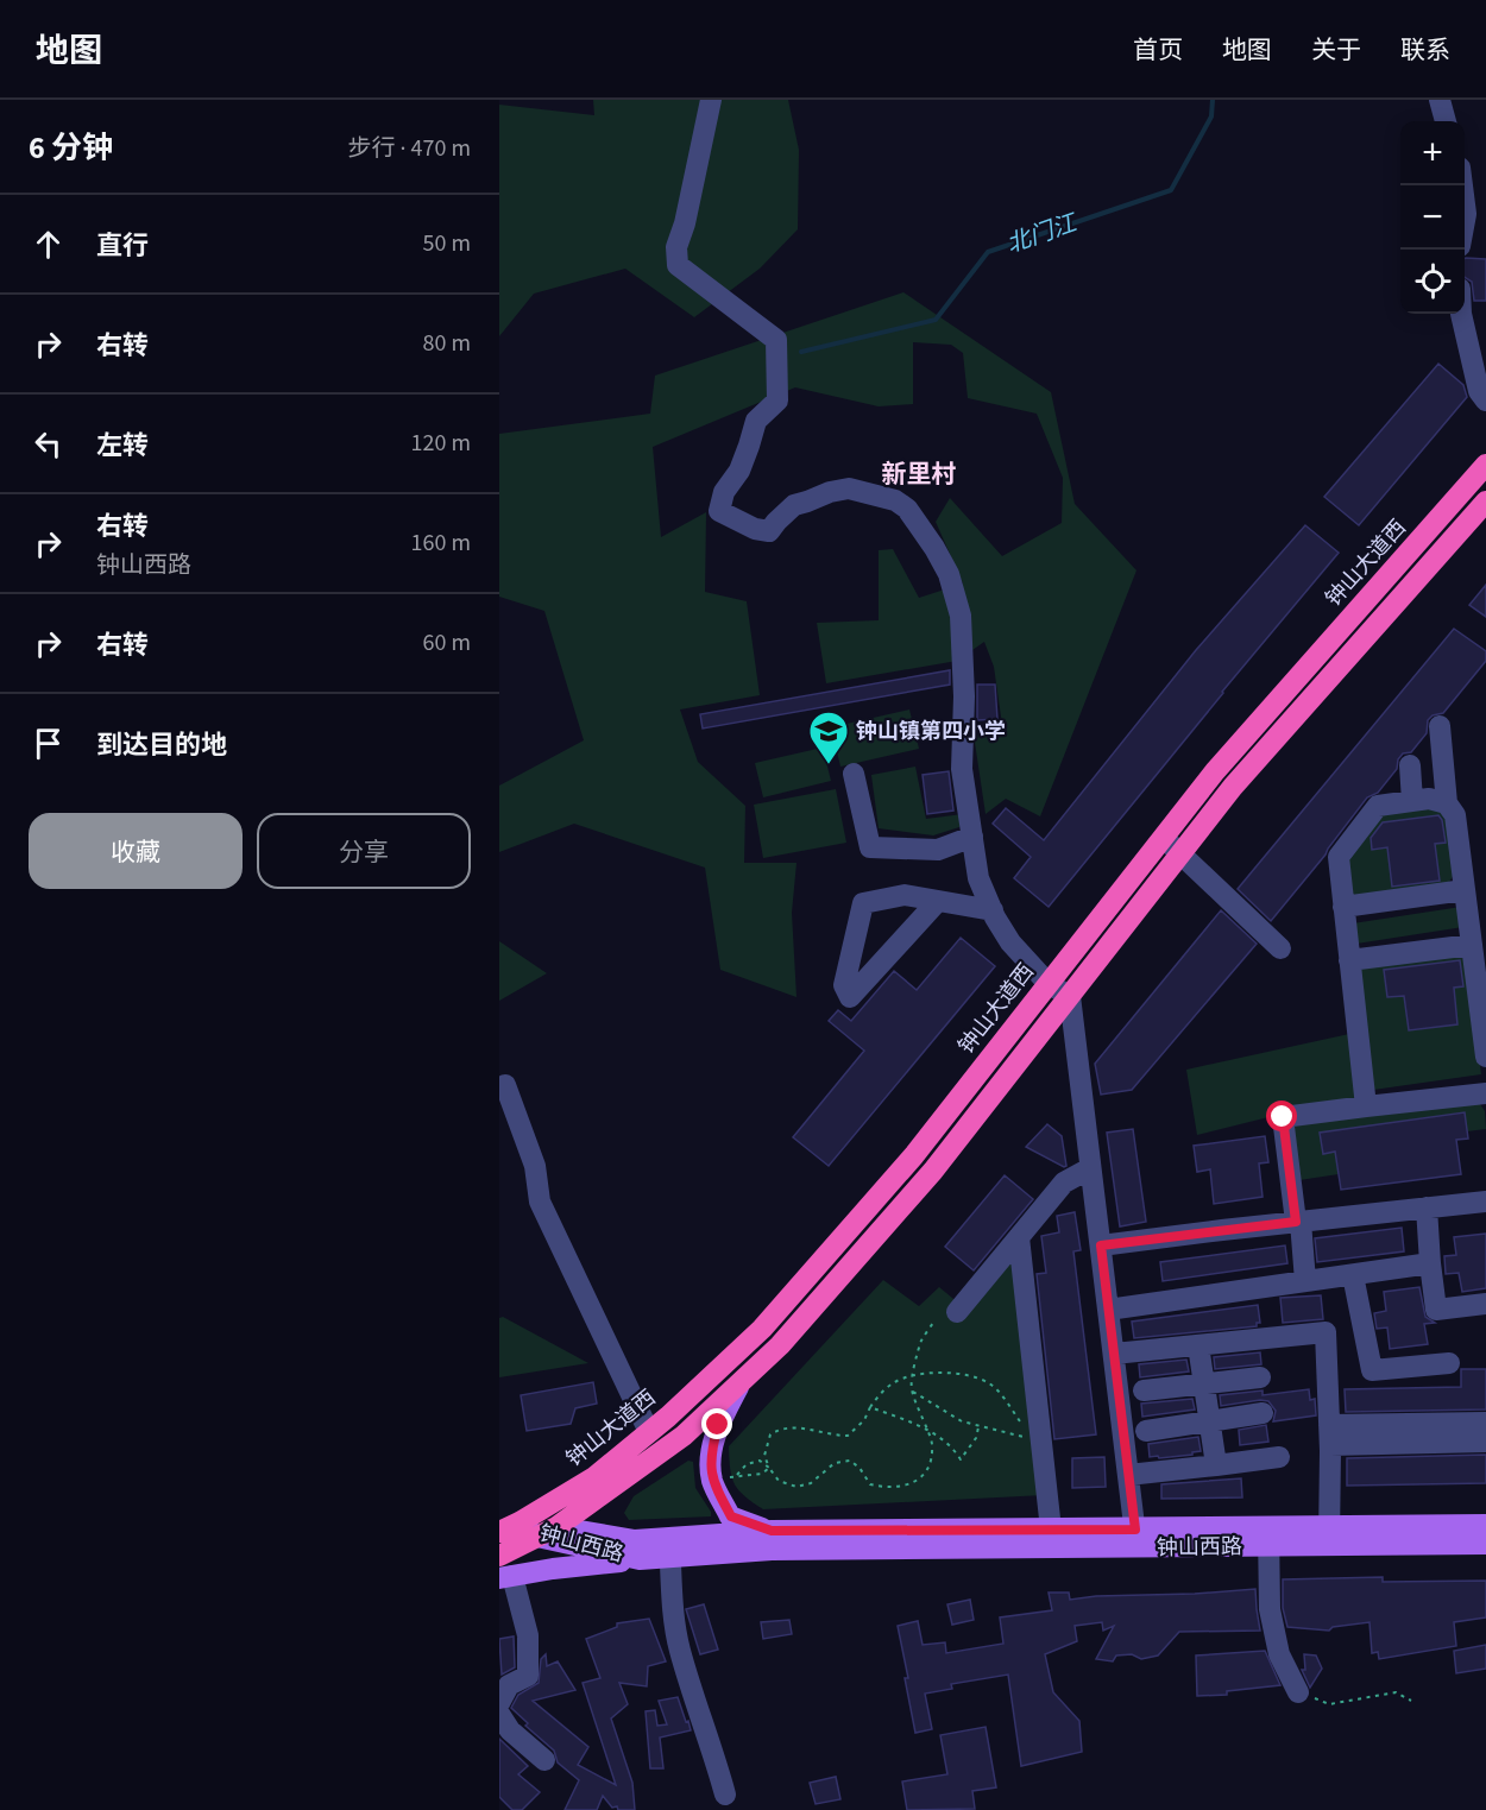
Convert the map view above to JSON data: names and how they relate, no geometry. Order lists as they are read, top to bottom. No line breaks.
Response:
{"streets":{"highway":["钟山大道西"],"main road":["钟山西路"]},"crossings":[["钟山大道西","钟山西路"]],"districts":["新里村"],"water":["北门江"],"places":{"school or university":["钟山镇第四小学"]},"page":{"header":"地图","nav":["首页","地图","关于","联系"],"heading":["6 分钟","步行 · 470 m"],"map_buttons":["+","−"],"list":[["直行","50 m"],["右转","80 m"],["左转","120 m"],["右转","钟山西路","160 m"],["右转","60 m"],"到达目的地"],"buttons":["收藏","分享"]}}
